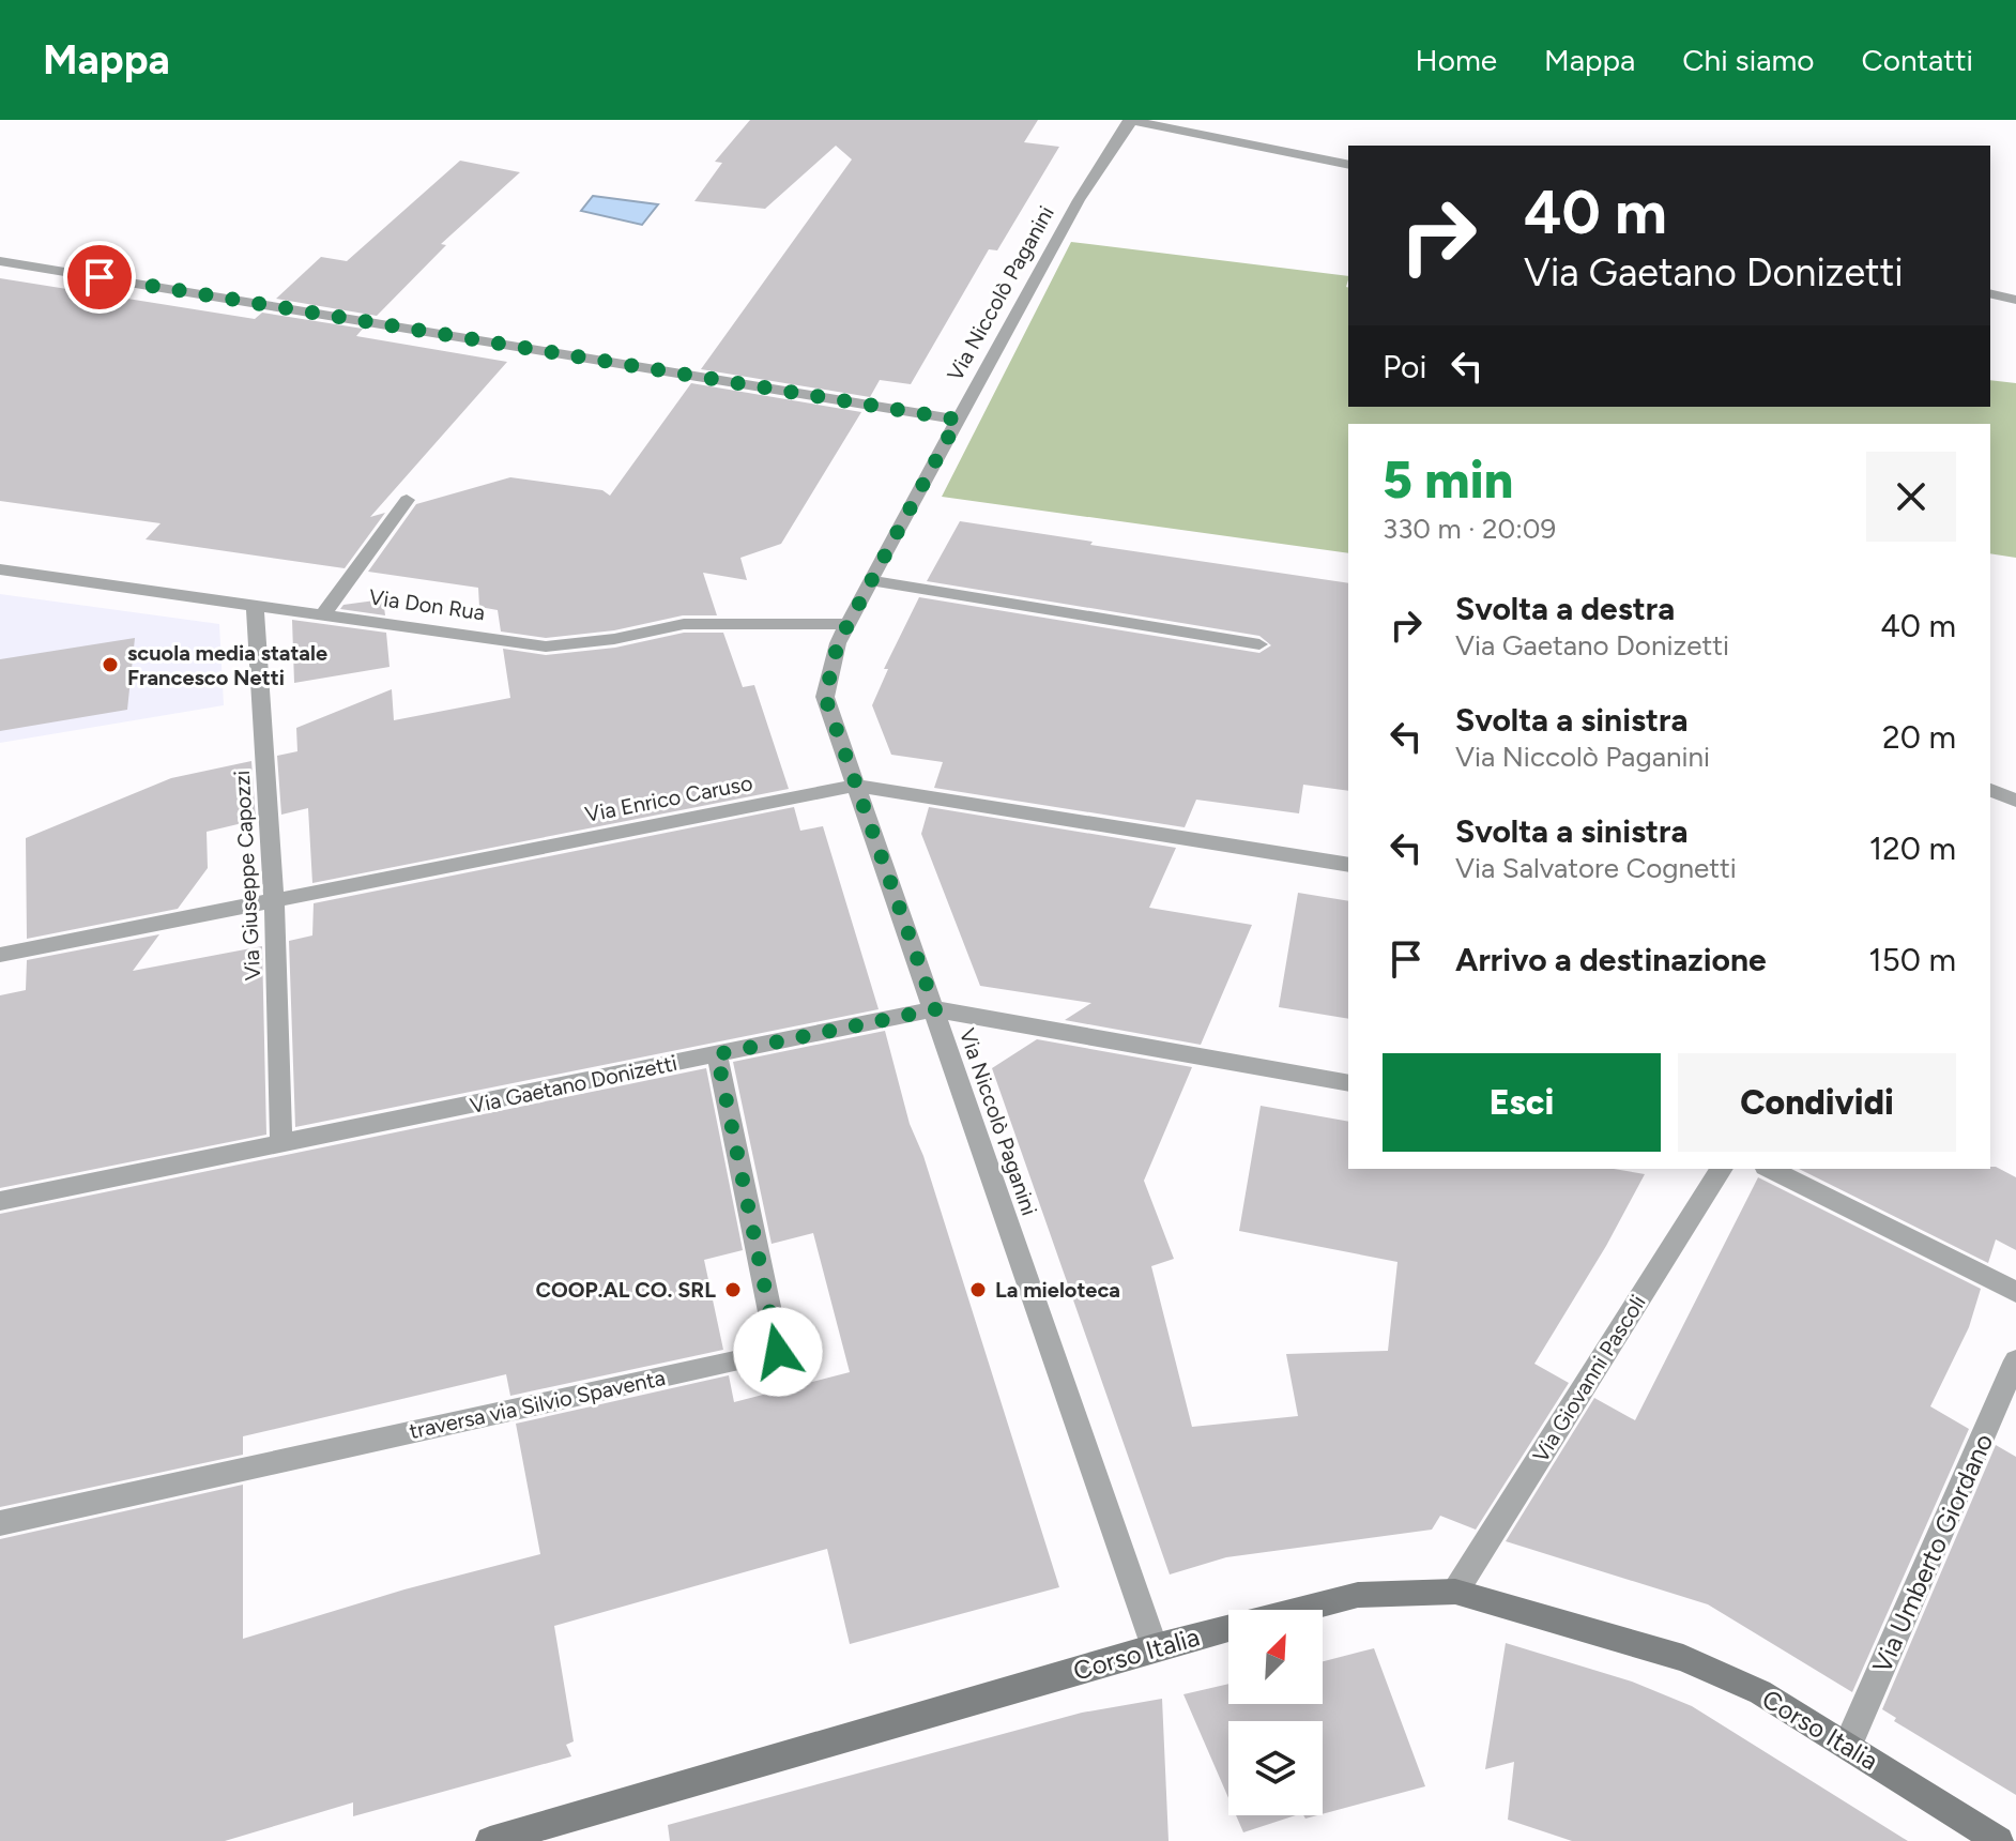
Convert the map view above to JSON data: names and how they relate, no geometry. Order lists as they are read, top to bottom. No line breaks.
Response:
{"streets":{"main road":["Corso Italia"],"street":["Via Niccolò Paganini","Via Don Rua","Via Enrico Caruso","Via Giuseppe Capozzi","Via Gaetano Donizetti","Via Giovanni Pascoli","traversa via Silvio Spaventa","Via Umberto Giordano"]},"crossings":[["Via Niccolò Paganini","Via Don Rua"],["Via Niccolò Paganini","Via Enrico Caruso"],["Via Niccolò Paganini","Via Gaetano Donizetti"],["Via Niccolò Paganini","Corso Italia"],["Via Don Rua","Via Giuseppe Capozzi"],["Via Enrico Caruso","Via Giuseppe Capozzi"],["Via Giuseppe Capozzi","Via Gaetano Donizetti"],["Via Gaetano Donizetti","traversa via Silvio Spaventa"],["Via Giovanni Pascoli","Corso Italia"],["Via Umberto Giordano","Corso Italia"]],"places":["scuola media statale Francesco Netti","COOP.AL CO. SRL","La mieloteca"],"north":"top right","page":{"header":"Mappa","nav":["Home","Mappa","Chi siamo","Contatti"],"turn":["40 m","Via Gaetano Donizetti"],"then":"Poi","heading":["5 min","330 m · 20:09"],"list":[{"name":"Svolta a destra","note":"Via Gaetano Donizetti","value":"40 m"},{"name":"Svolta a sinistra","note":"Via Niccolò Paganini","value":"20 m"},{"name":"Svolta a sinistra","note":"Via Salvatore Cognetti","value":"120 m"},{"name":"Arrivo a destinazione","value":"150 m"}],"buttons":["Esci","Condividi"]}}
